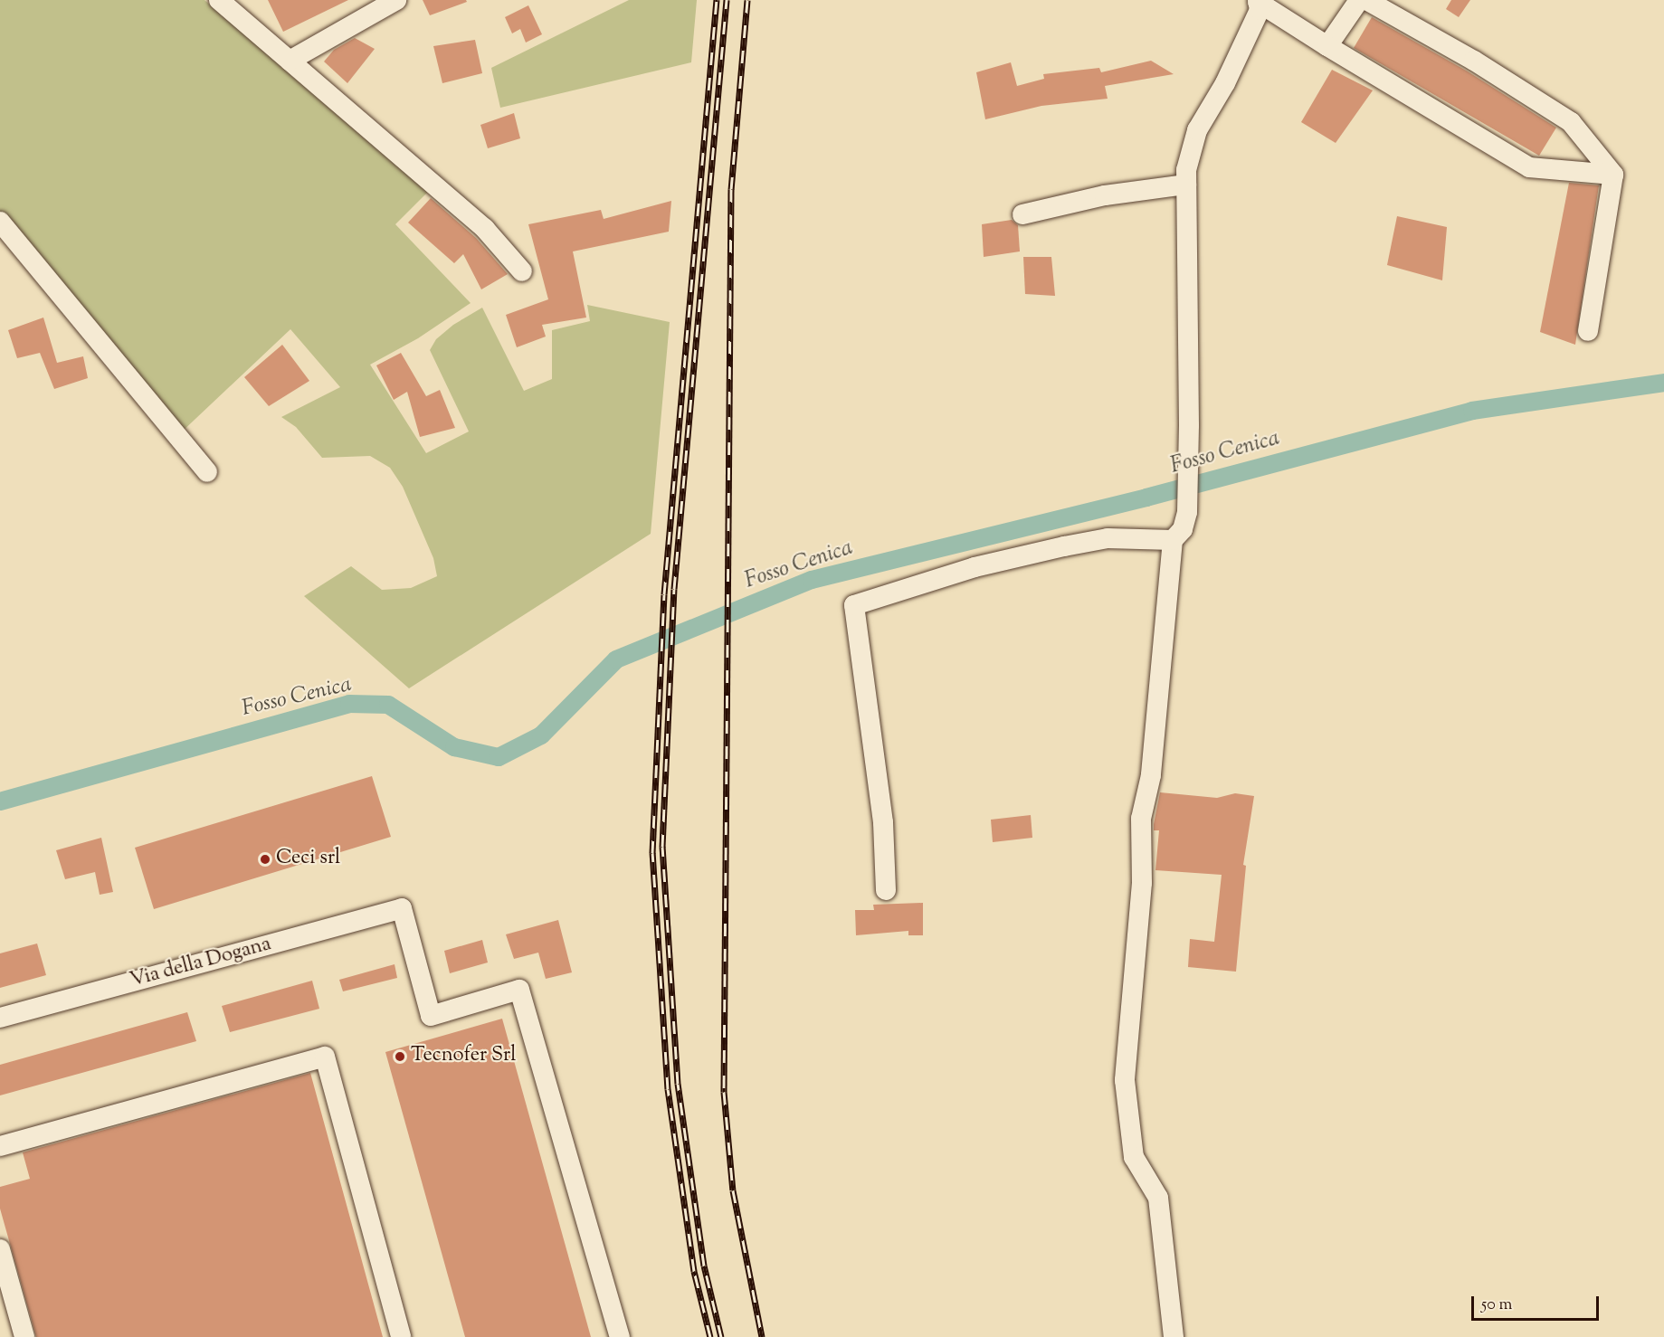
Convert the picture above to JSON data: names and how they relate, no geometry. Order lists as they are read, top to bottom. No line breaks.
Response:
{"streets":{"street":["Via della Dogana"]},"water":["Fosso Cenica"],"places":["Ceci srl","Tecnofer Srl"],"scale_bar":"50 m"}
